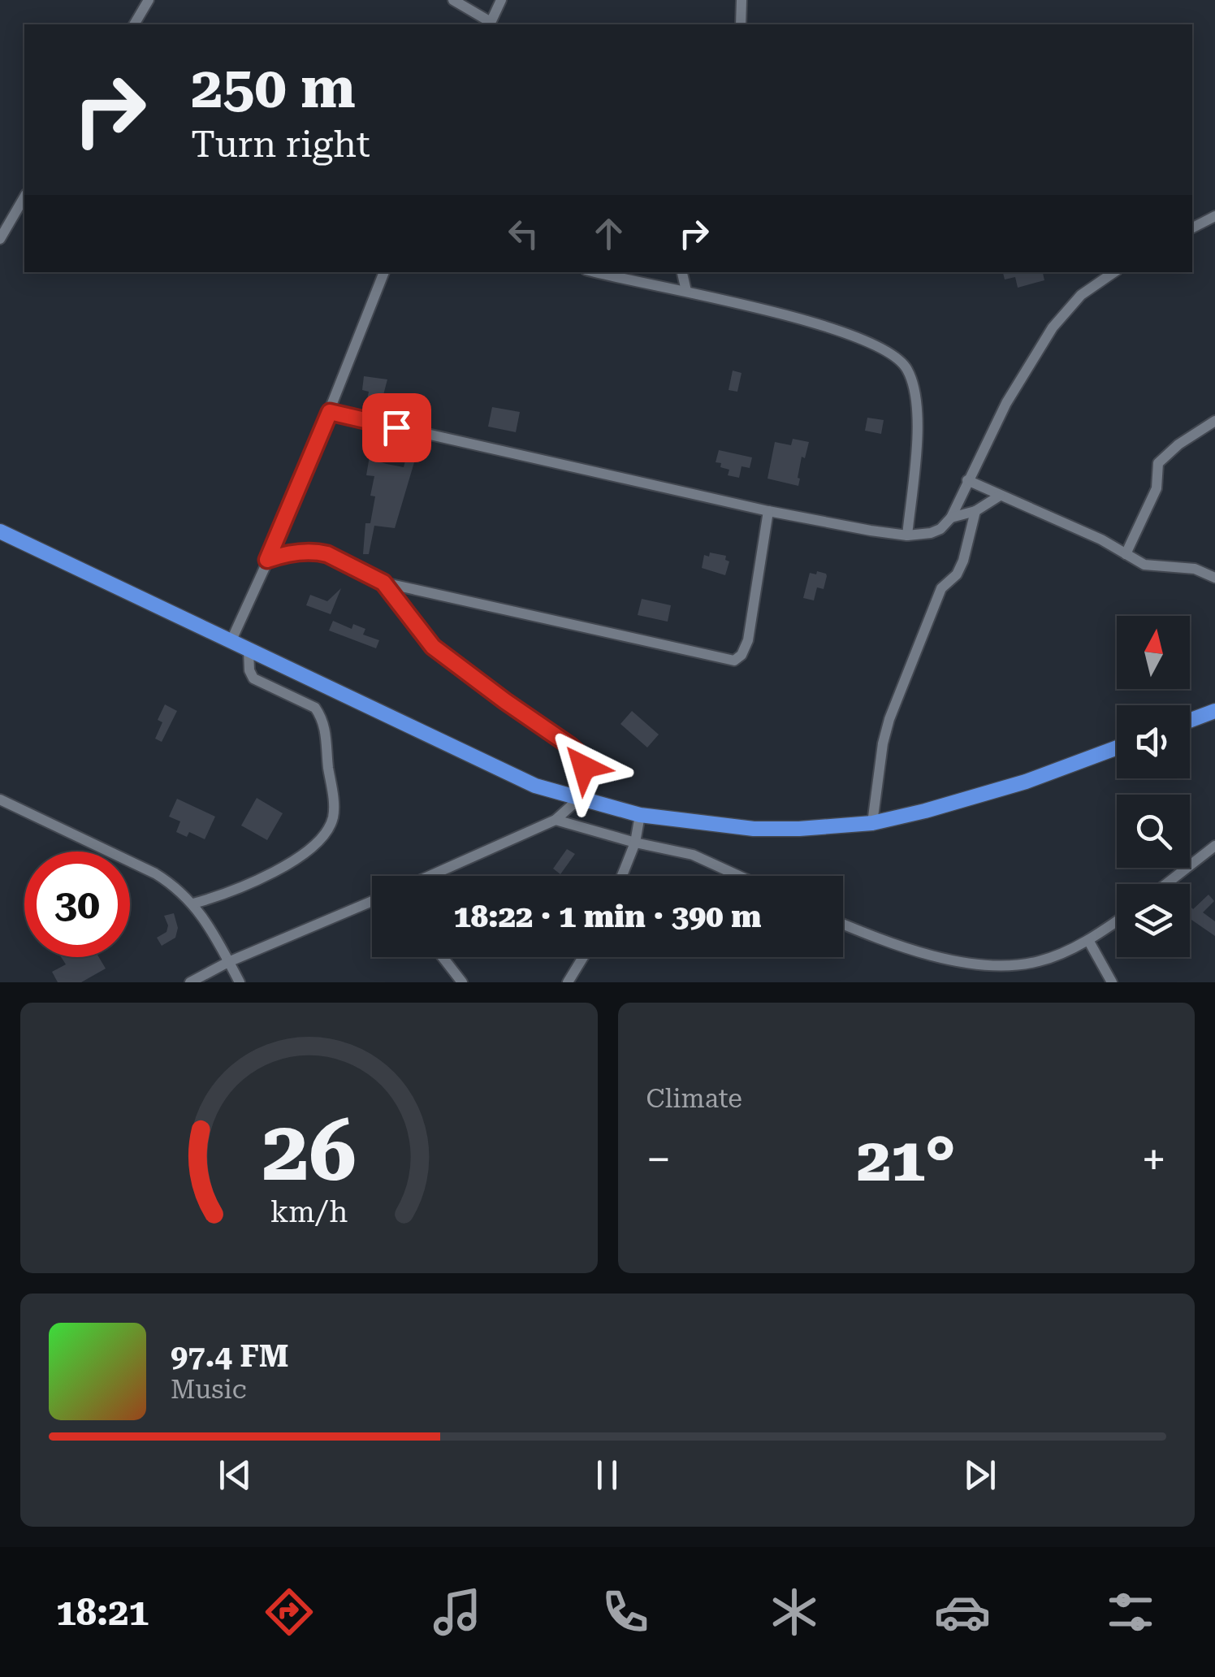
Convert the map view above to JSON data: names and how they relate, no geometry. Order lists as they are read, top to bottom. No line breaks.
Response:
{"north":"top","page":{"turn":["250 m","Turn right"],"limit":"30","trip":"18:22 · 1 min · 390 m","tile":"Climate","heat":["−","21°","+"],"song":["97.4 FM","Music"],"tabs":"18:21","gauge":["26","km/h"]}}
